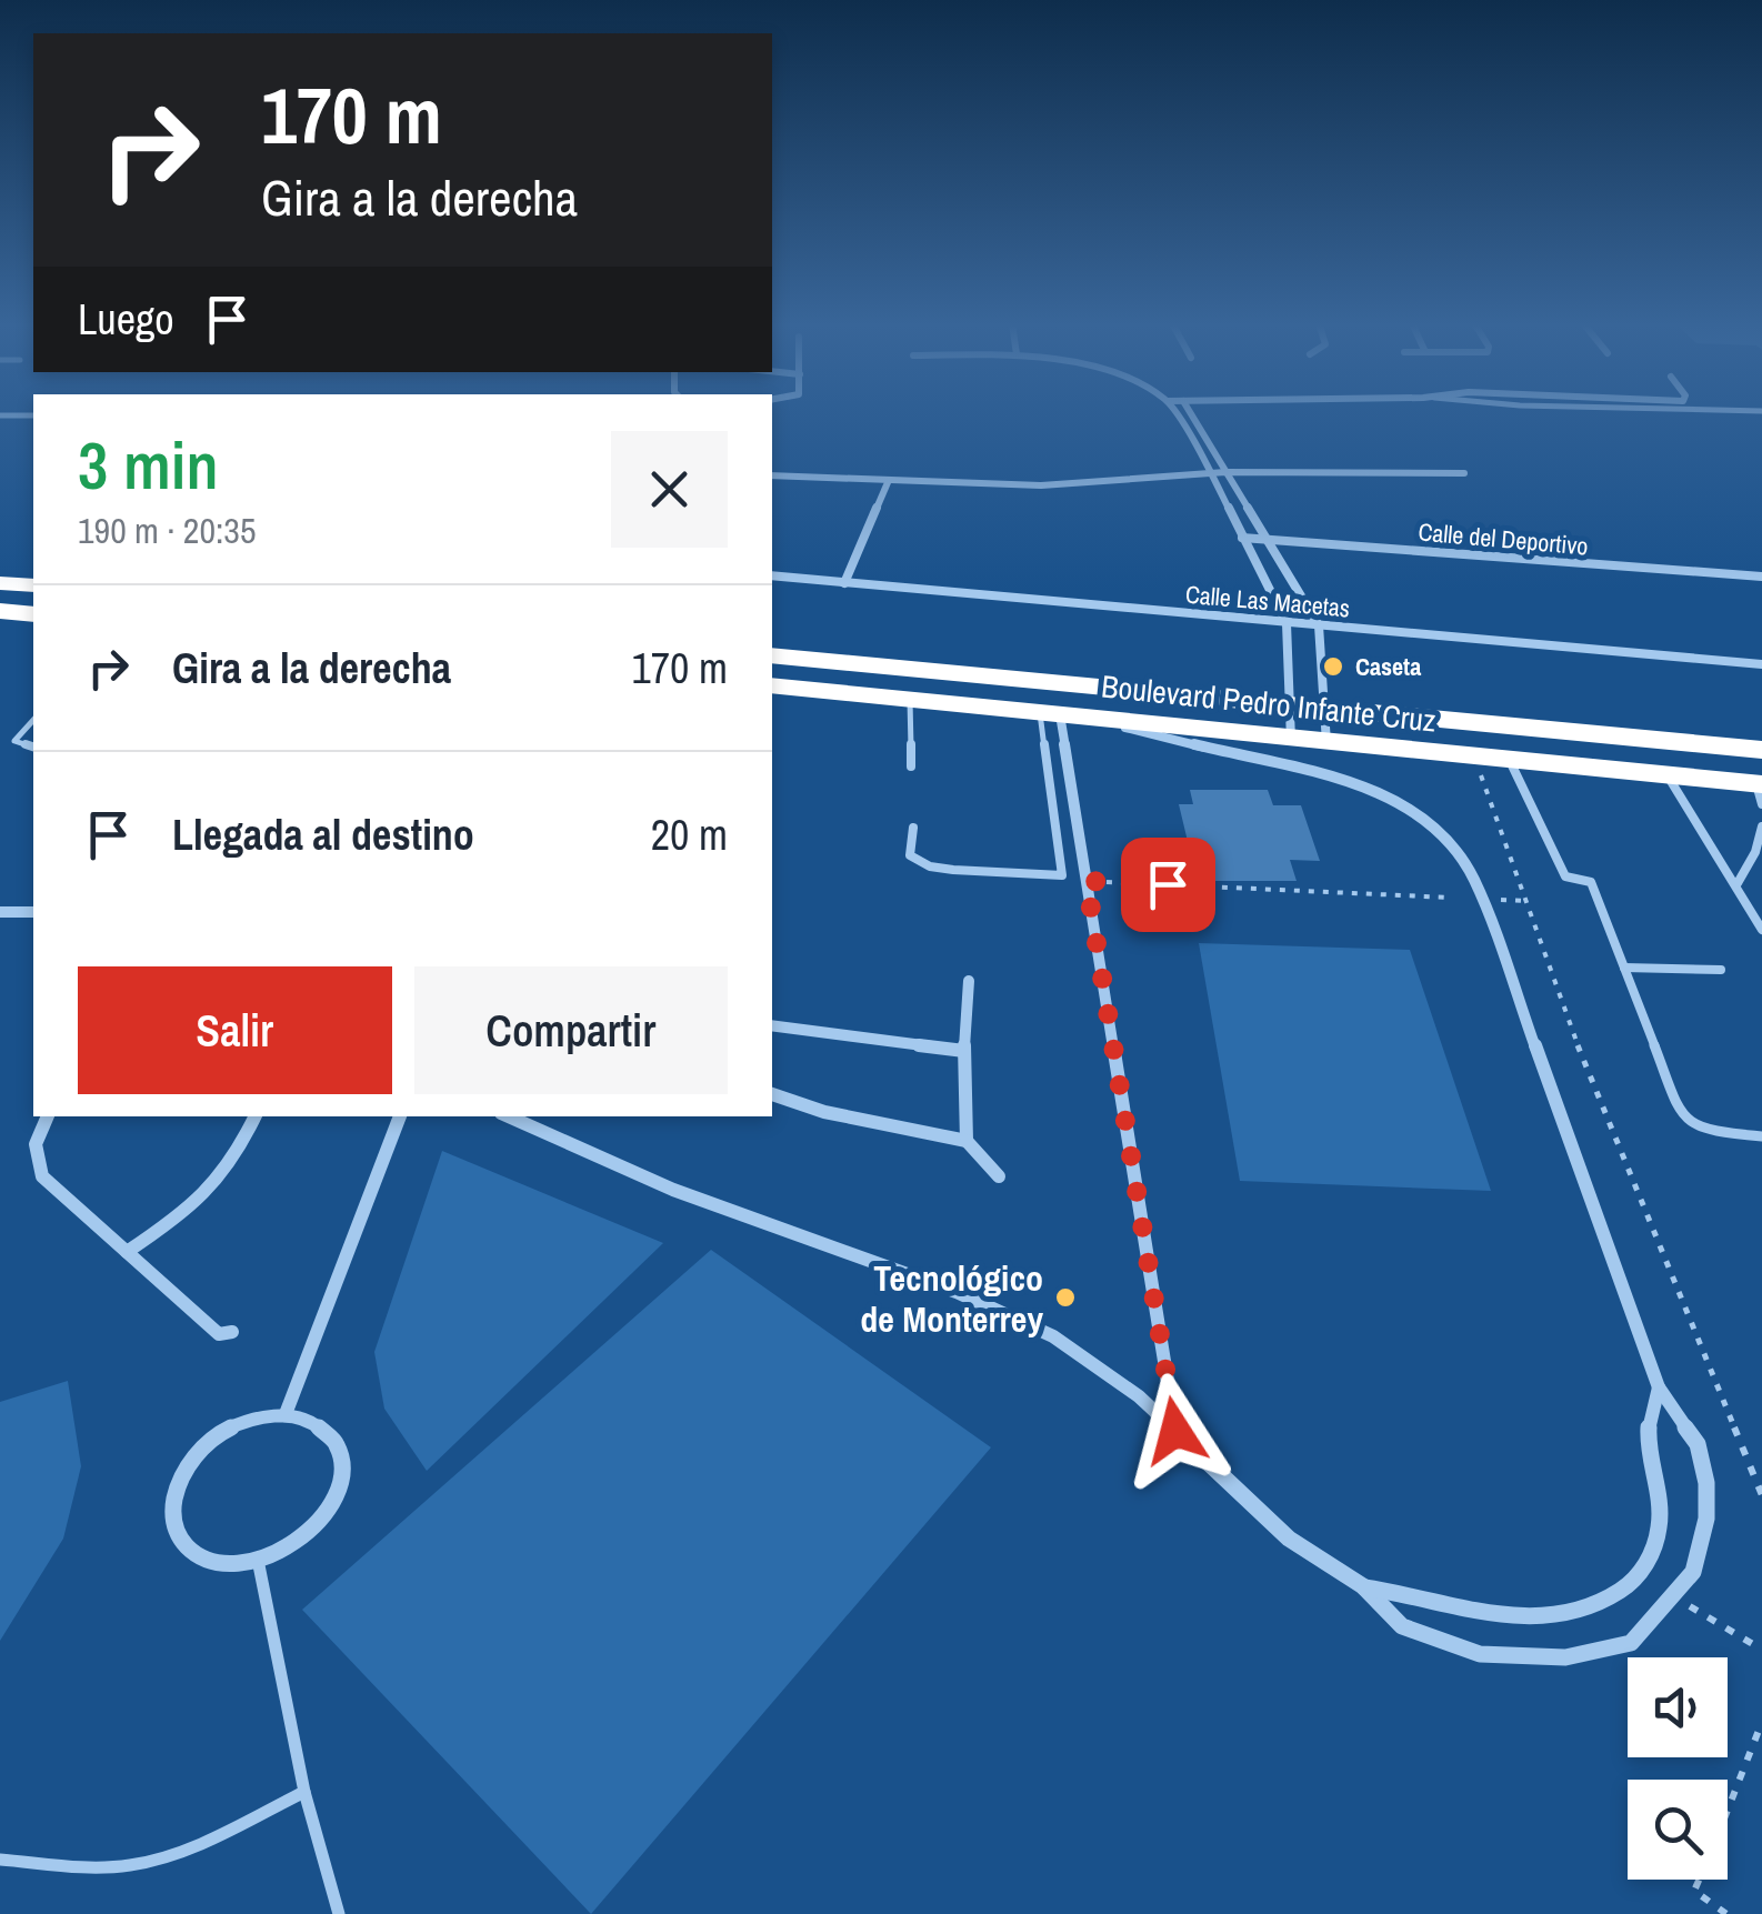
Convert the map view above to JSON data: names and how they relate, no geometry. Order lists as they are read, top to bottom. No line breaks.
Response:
{"streets":{"highway":["Boulevard Pedro Infante Cruz"],"street":["Calle del Deportivo","Calle Las Macetas"]},"places":["Caseta","Tecnológico de Monterrey"],"page":{"turn":["170 m","Gira a la derecha"],"then":"Luego","heading":["3 min","190 m · 20:35"],"list":[{"name":"Gira a la derecha","value":"170 m"},{"name":"Llegada al destino","value":"20 m"}],"buttons":["Salir","Compartir"]}}
